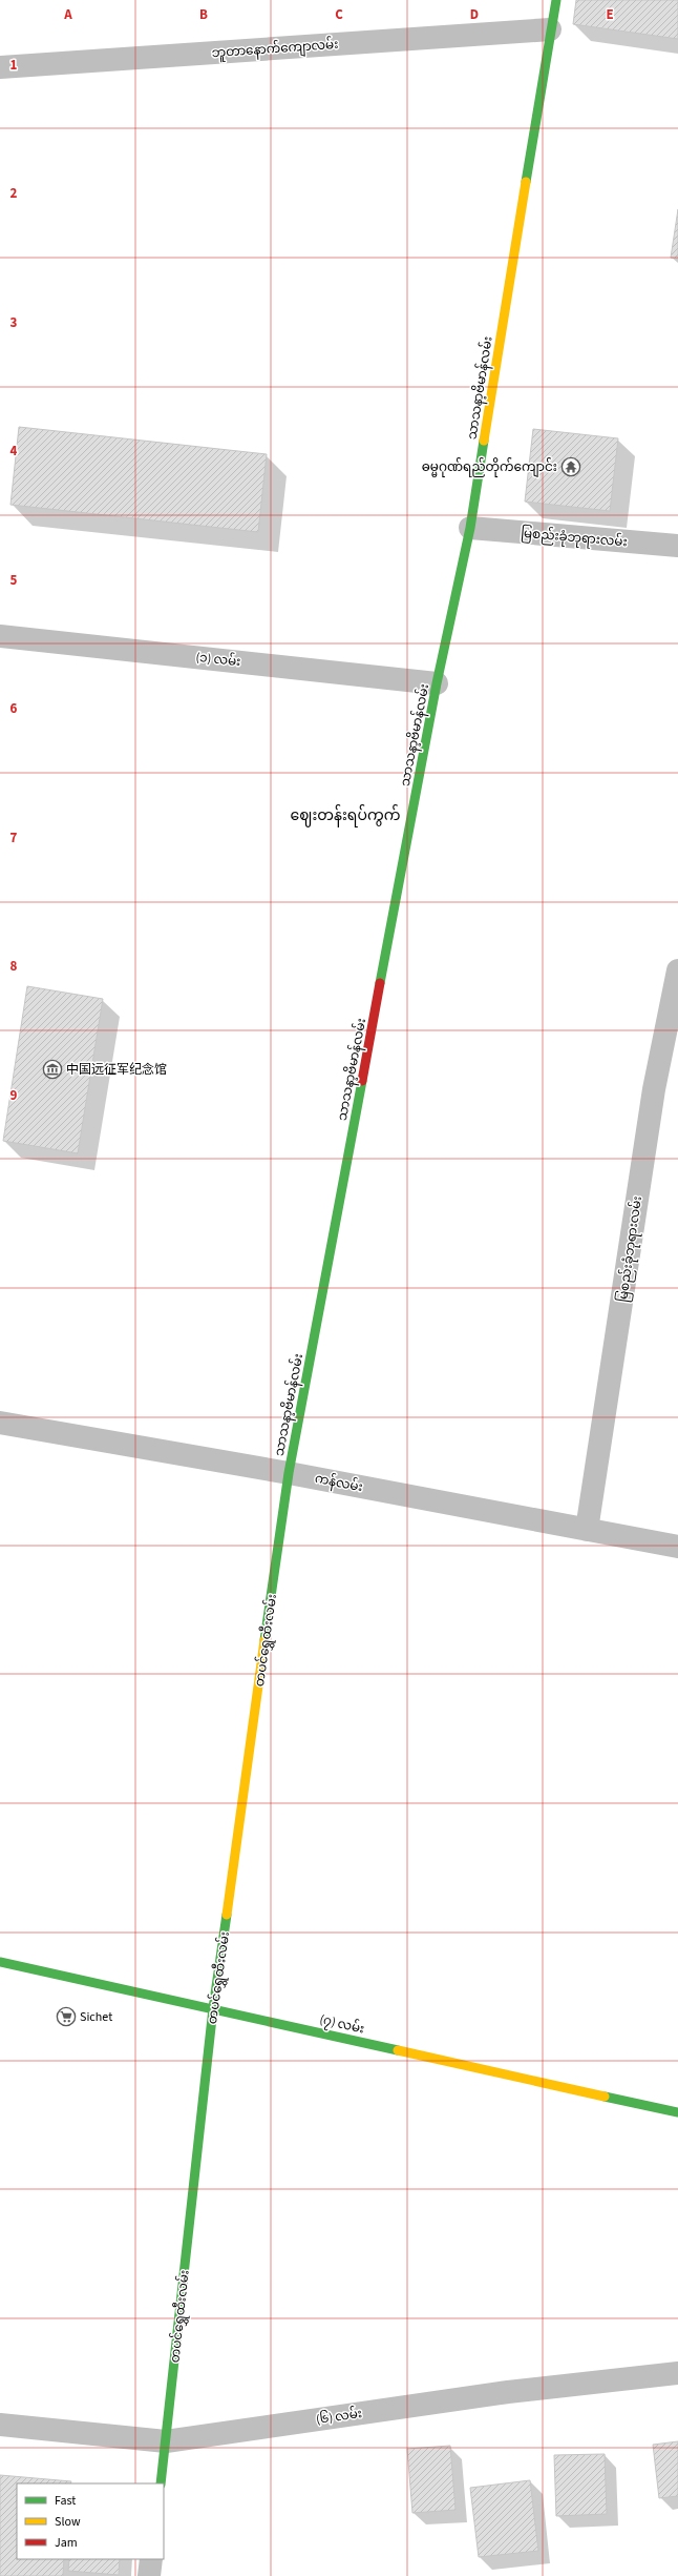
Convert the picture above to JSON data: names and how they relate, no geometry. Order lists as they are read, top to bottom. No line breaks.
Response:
{"streets":{"street":["ဘူတာနောက်ကျောလမ်း","သာသနာ့ဗိမာန်လမ်း","မြစည်းခုံဘုရားလမ်း","(၁) လမ်း","ကန်လမ်း","တပင်ရွှေထီးလမ်း","(၇) လမ်း","(၆) လမ်း"]},"crossings":[["ဘူတာနောက်ကျောလမ်း","သာသနာ့ဗိမာန်လမ်း"],["သာသနာ့ဗိမာန်လမ်း","မြစည်းခုံဘုရားလမ်း"],["သာသနာ့ဗိမာန်လမ်း","(၁) လမ်း"],["သာသနာ့ဗိမာန်လမ်း","ကန်လမ်း"],["သာသနာ့ဗိမာန်လမ်း","တပင်ရွှေထီးလမ်း"],["မြစည်းခုံဘုရားလမ်း","ကန်လမ်း"],["ကန်လမ်း","တပင်ရွှေထီးလမ်း"],["တပင်ရွှေထီးလမ်း","(၇) လမ်း"],["တပင်ရွှေထီးလမ်း","(၆) လမ်း"]],"districts":["ဈေးတန်းရပ်ကွက်"],"places":{"temple":["ဓမ္မဂုဏ်ရည်တိုက်ကျောင်း"],"museum":["中国远征军纪念馆"],"supermarket":["Sichet"]},"legend":["Fast","Slow","Jam"],"grid":{"columns":["A","B","C","D","E"],"rows":["1","2","3","4","5","6","7","8","9"]}}
